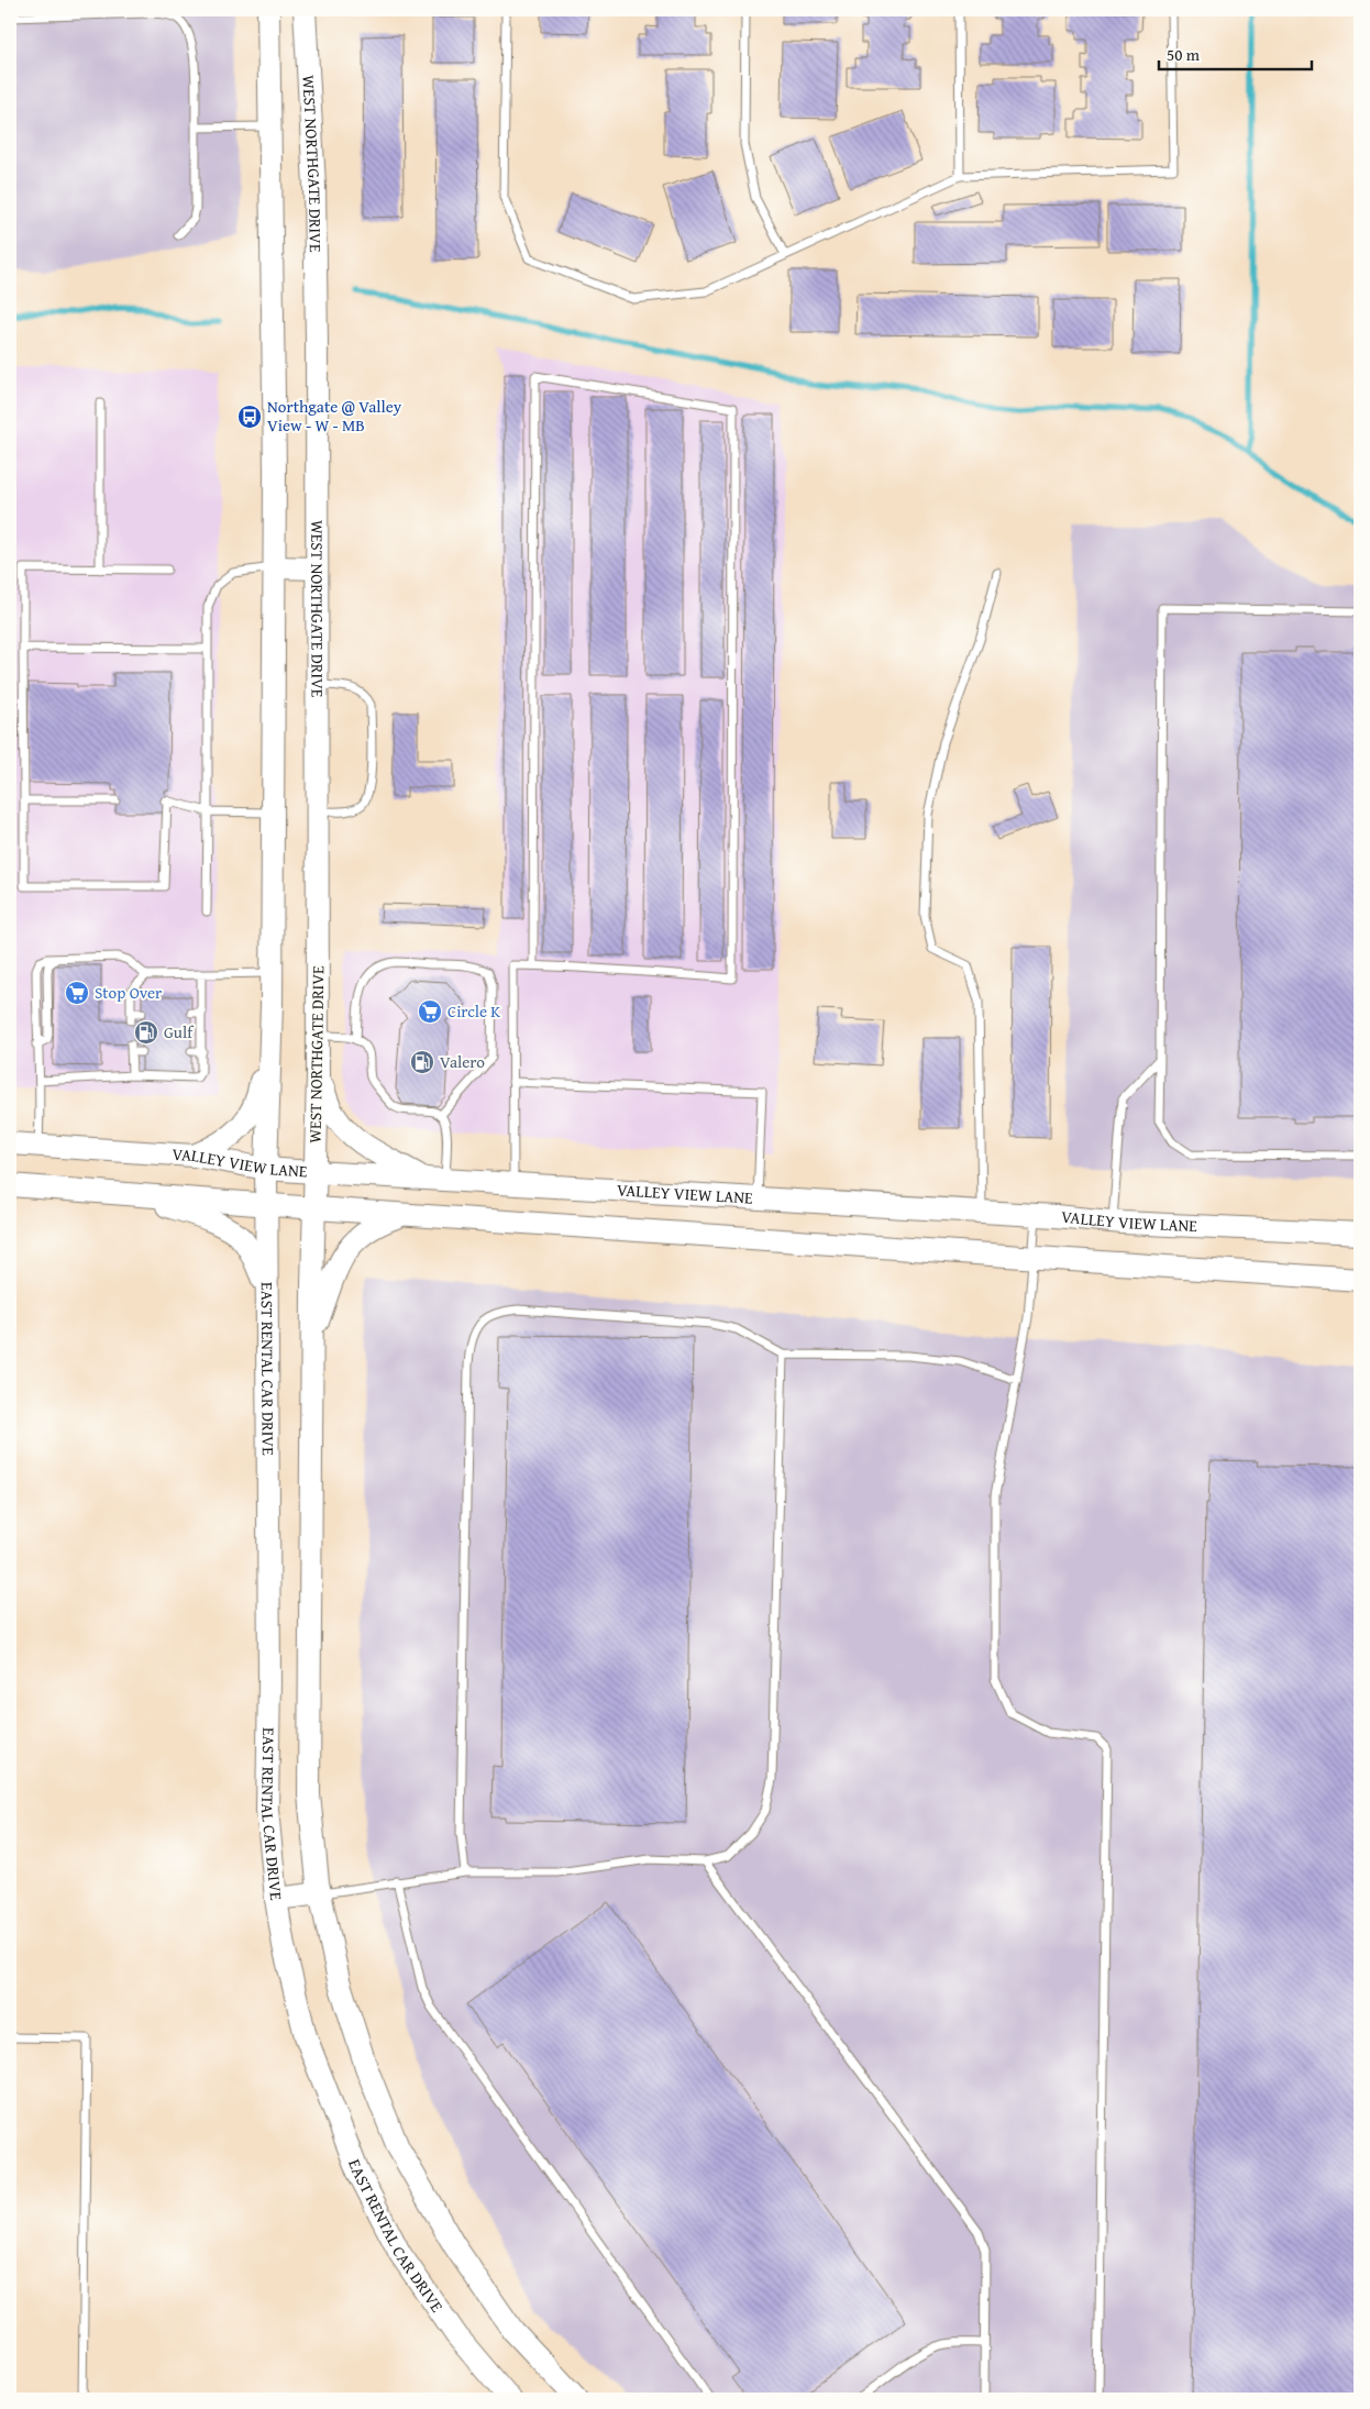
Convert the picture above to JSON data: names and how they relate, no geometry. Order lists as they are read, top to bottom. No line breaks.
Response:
{"streets":{"main road":["WEST NORTHGATE DRIVE","VALLEY VIEW LANE","EAST RENTAL CAR DRIVE"]},"crossings":[["WEST NORTHGATE DRIVE","VALLEY VIEW LANE"],["VALLEY VIEW LANE","EAST RENTAL CAR DRIVE"]],"places":{"bus stop":["Northgate @ Valley View - W - MB"],"supermarket":["Stop Over","Circle K"],"fuel station":["Gulf","Valero"]},"scale_bar":"50 m"}
